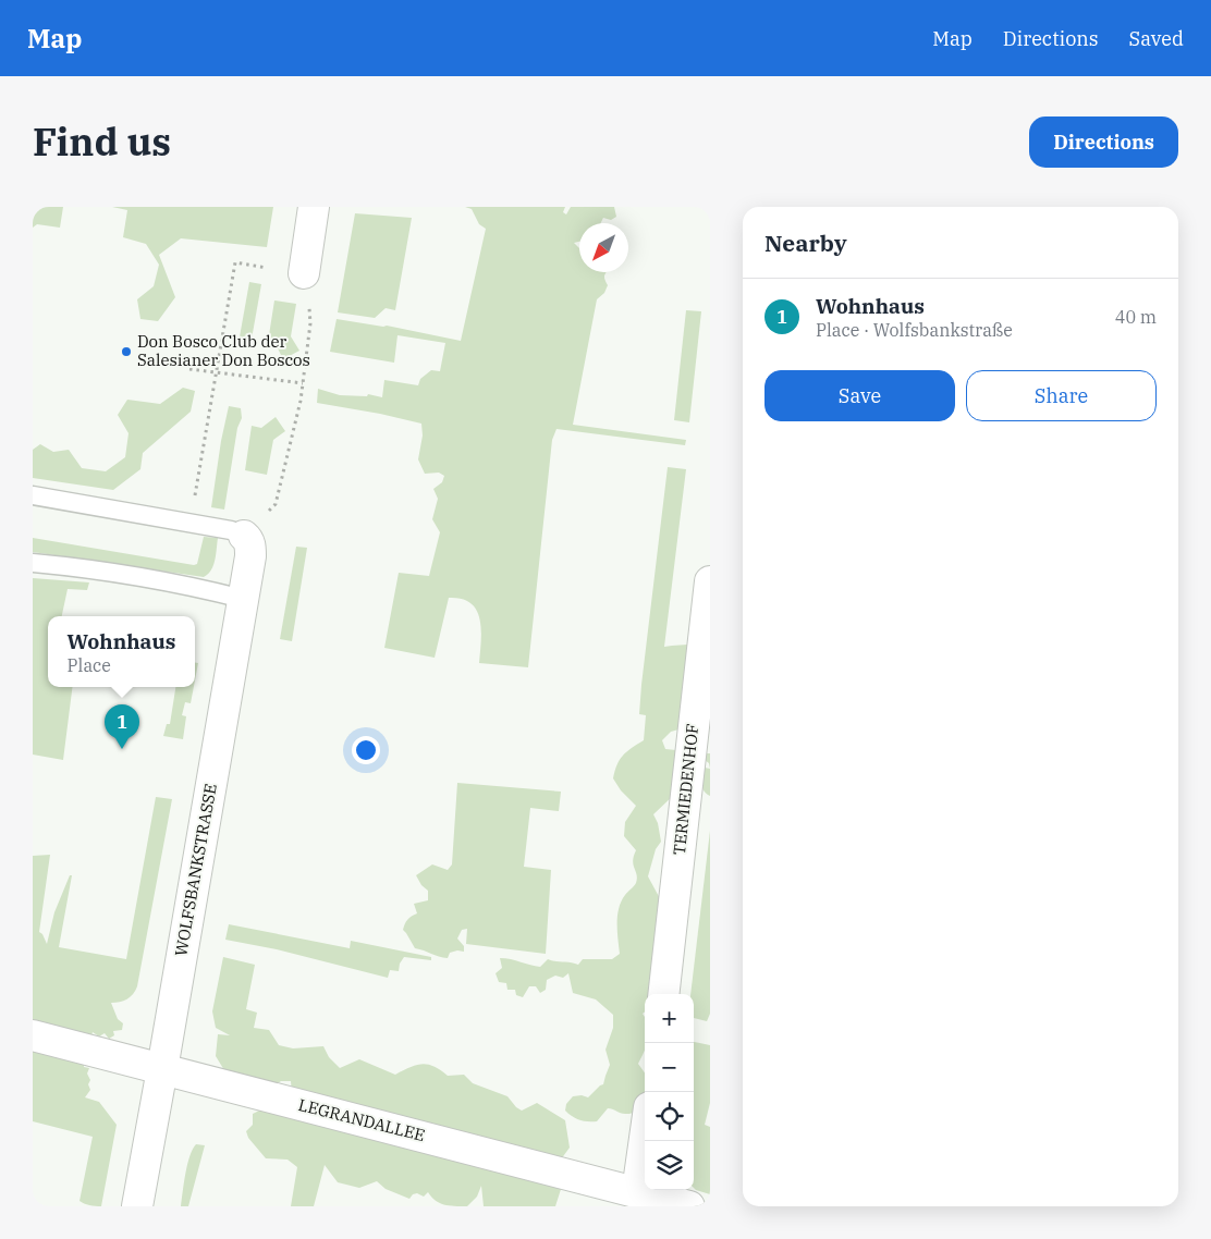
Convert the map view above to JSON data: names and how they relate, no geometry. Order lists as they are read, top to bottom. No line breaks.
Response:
{"streets":{"street":["TERMIEDENHOF","WOLFSBANKSTRASSE","LEGRANDALLEE"]},"crossings":[["WOLFSBANKSTRASSE","LEGRANDALLEE"]],"places":["Don Bosco Club der Salesianer Don Boscos"],"north":"bottom left","page":{"header":"Map","nav":["Map","Directions","Saved"],"title":"Find us","buttons":["Directions",["Save","Share"]],"heading":"Nearby","list":[{"mark":"1","name":"Wohnhaus","note":"Place · Wolfsbankstraße","value":"40 m"}],"popup":["Wohnhaus","Place"],"pins":"1","map_buttons":["+","−"]}}
